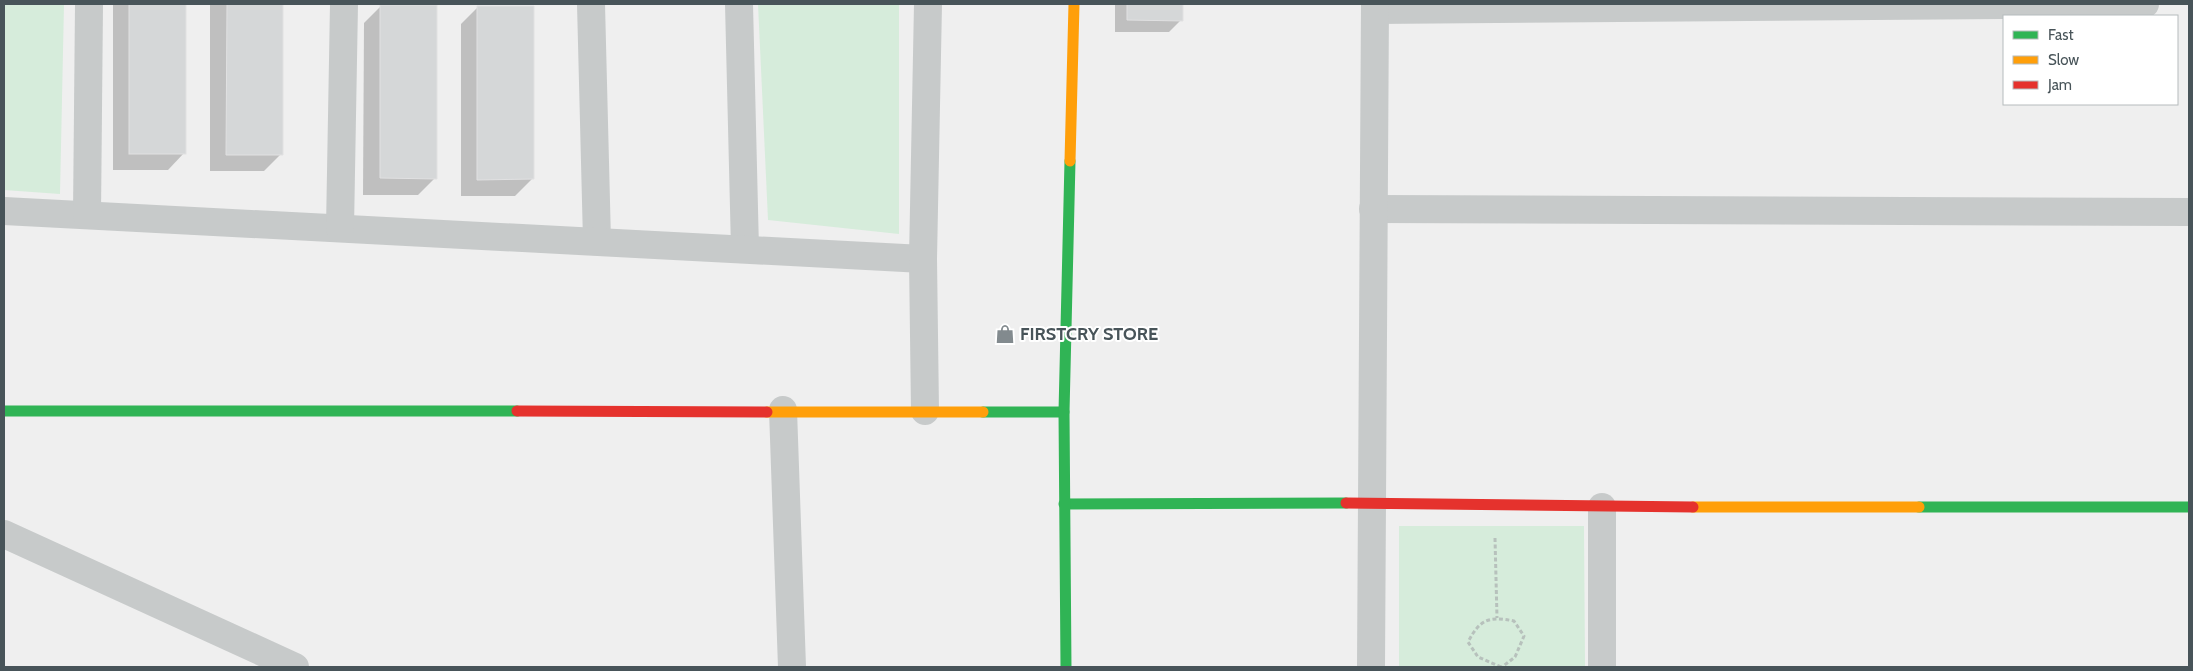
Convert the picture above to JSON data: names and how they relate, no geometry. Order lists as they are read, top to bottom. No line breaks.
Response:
{"places":{"shop":["FIRSTCRY STORE"]},"legend":["Fast","Slow","Jam"]}
